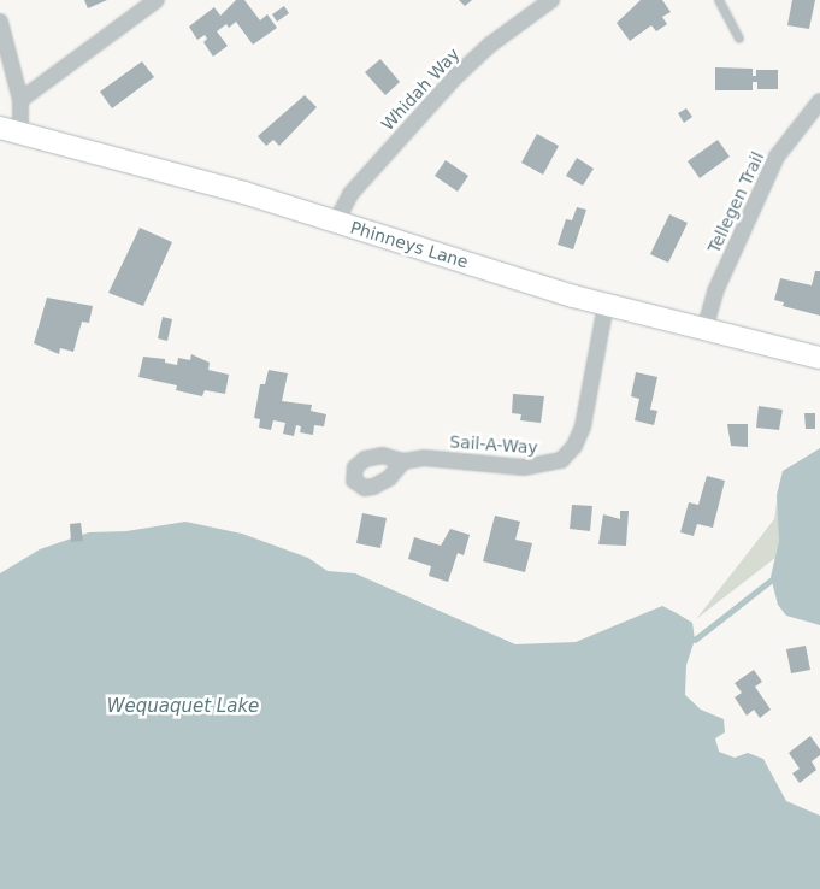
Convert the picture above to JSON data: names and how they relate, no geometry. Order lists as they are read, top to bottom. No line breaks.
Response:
{"streets":{"main road":["Phinneys Lane"],"street":["Whidah Way","Tellegen Trail","Sail-A-Way"]},"crossings":[["Whidah Way","Phinneys Lane"],["Tellegen Trail","Phinneys Lane"],["Phinneys Lane","Sail-A-Way"]],"water":["Wequaquet Lake"]}
